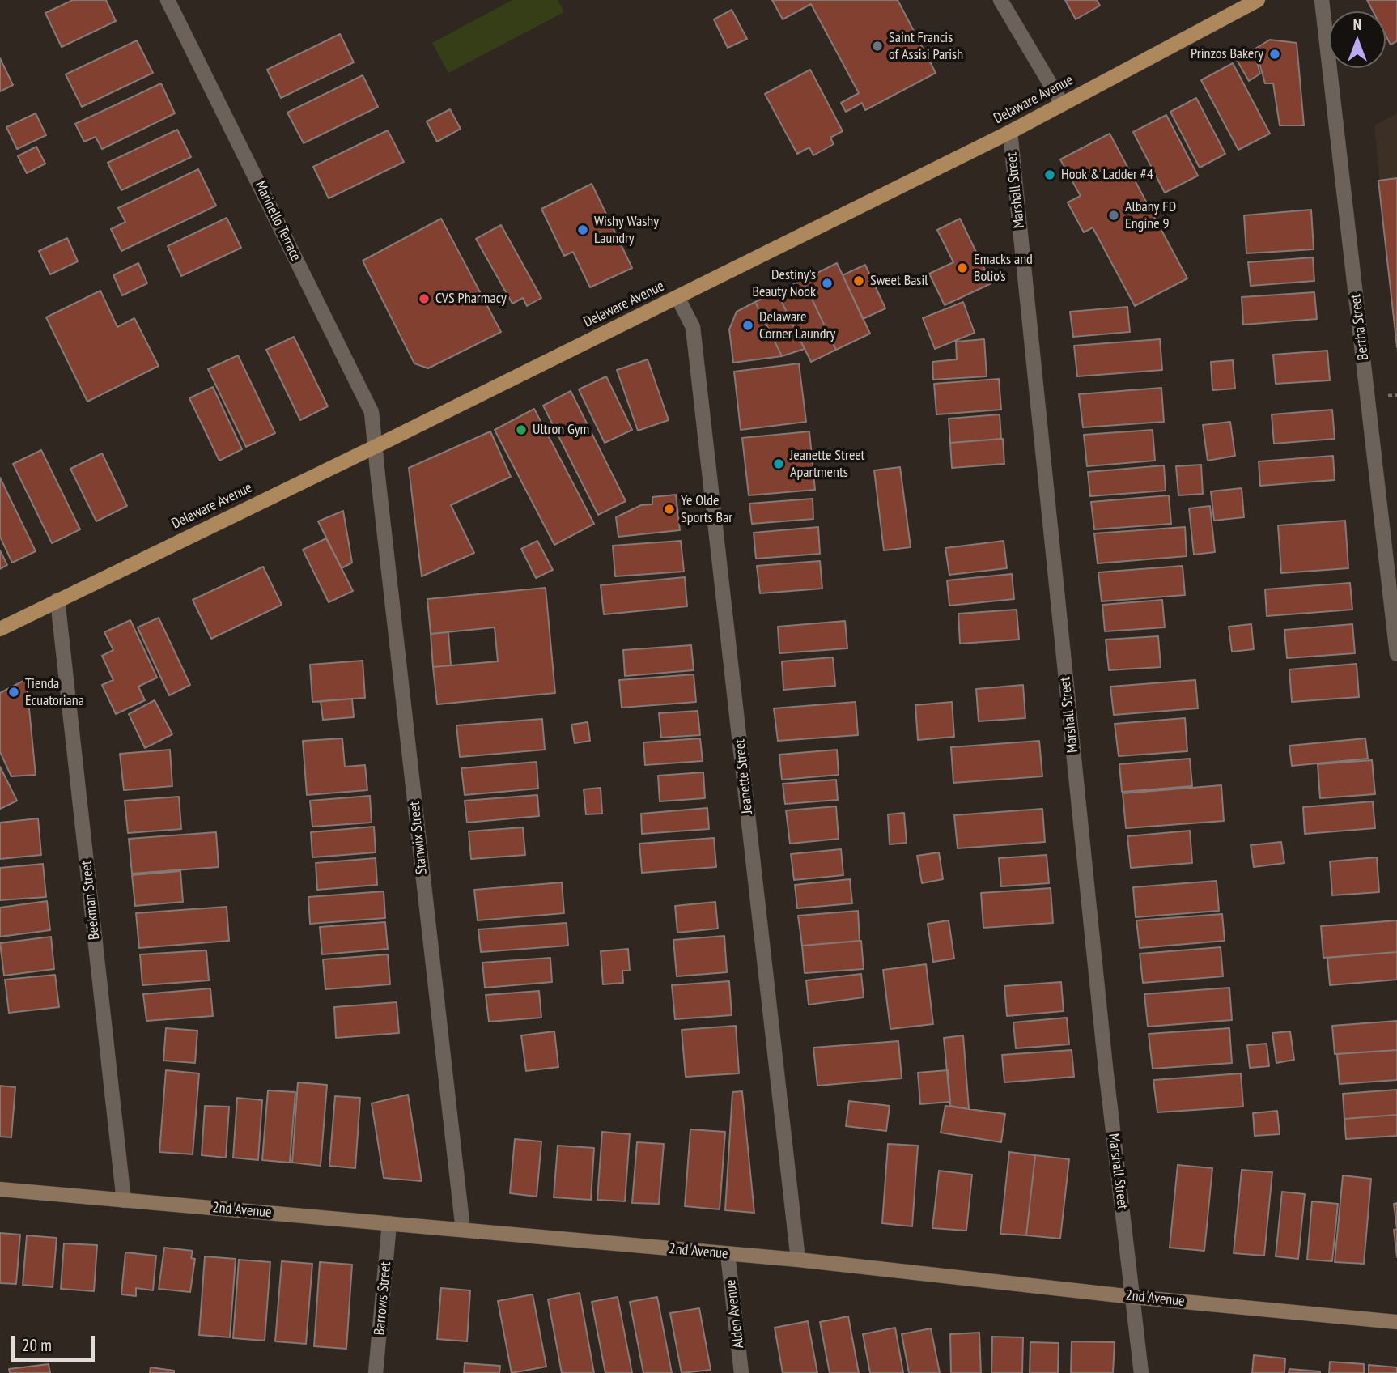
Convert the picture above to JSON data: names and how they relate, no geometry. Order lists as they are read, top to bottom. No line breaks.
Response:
{"streets":{"main road":["Delaware Avenue"],"street":["Marshall Street","Marinello Terrace","Bertha Street","Jeanette Street","Stanwix Street","Beekman Street","2nd Avenue","Barrows Street","Alden Avenue"]},"crossings":[["Delaware Avenue","Marshall Street"],["Delaware Avenue","Marinello Terrace"],["Delaware Avenue","Jeanette Street"],["Delaware Avenue","Stanwix Street"],["Delaware Avenue","Beekman Street"],["Marshall Street","2nd Avenue"],["Marinello Terrace","Stanwix Street"],["Jeanette Street","2nd Avenue"],["Stanwix Street","2nd Avenue"],["Beekman Street","2nd Avenue"],["2nd Avenue","Barrows Street"],["2nd Avenue","Alden Avenue"]],"places":["Saint Francis of Assisi Parish","Prinzos Bakery","Hook & Ladder #4","Albany FD Engine 9","Wishy Washy Laundry","Emacks and Bolio's","Sweet Basil","Destiny's Beauty Nook","CVS Pharmacy","Delaware Corner Laundry","Ultron Gym","Jeanette Street Apartments","Ye Olde Sports Bar","Tienda Ecuatoriana"],"scale_bar":"20 m","north":"top"}
